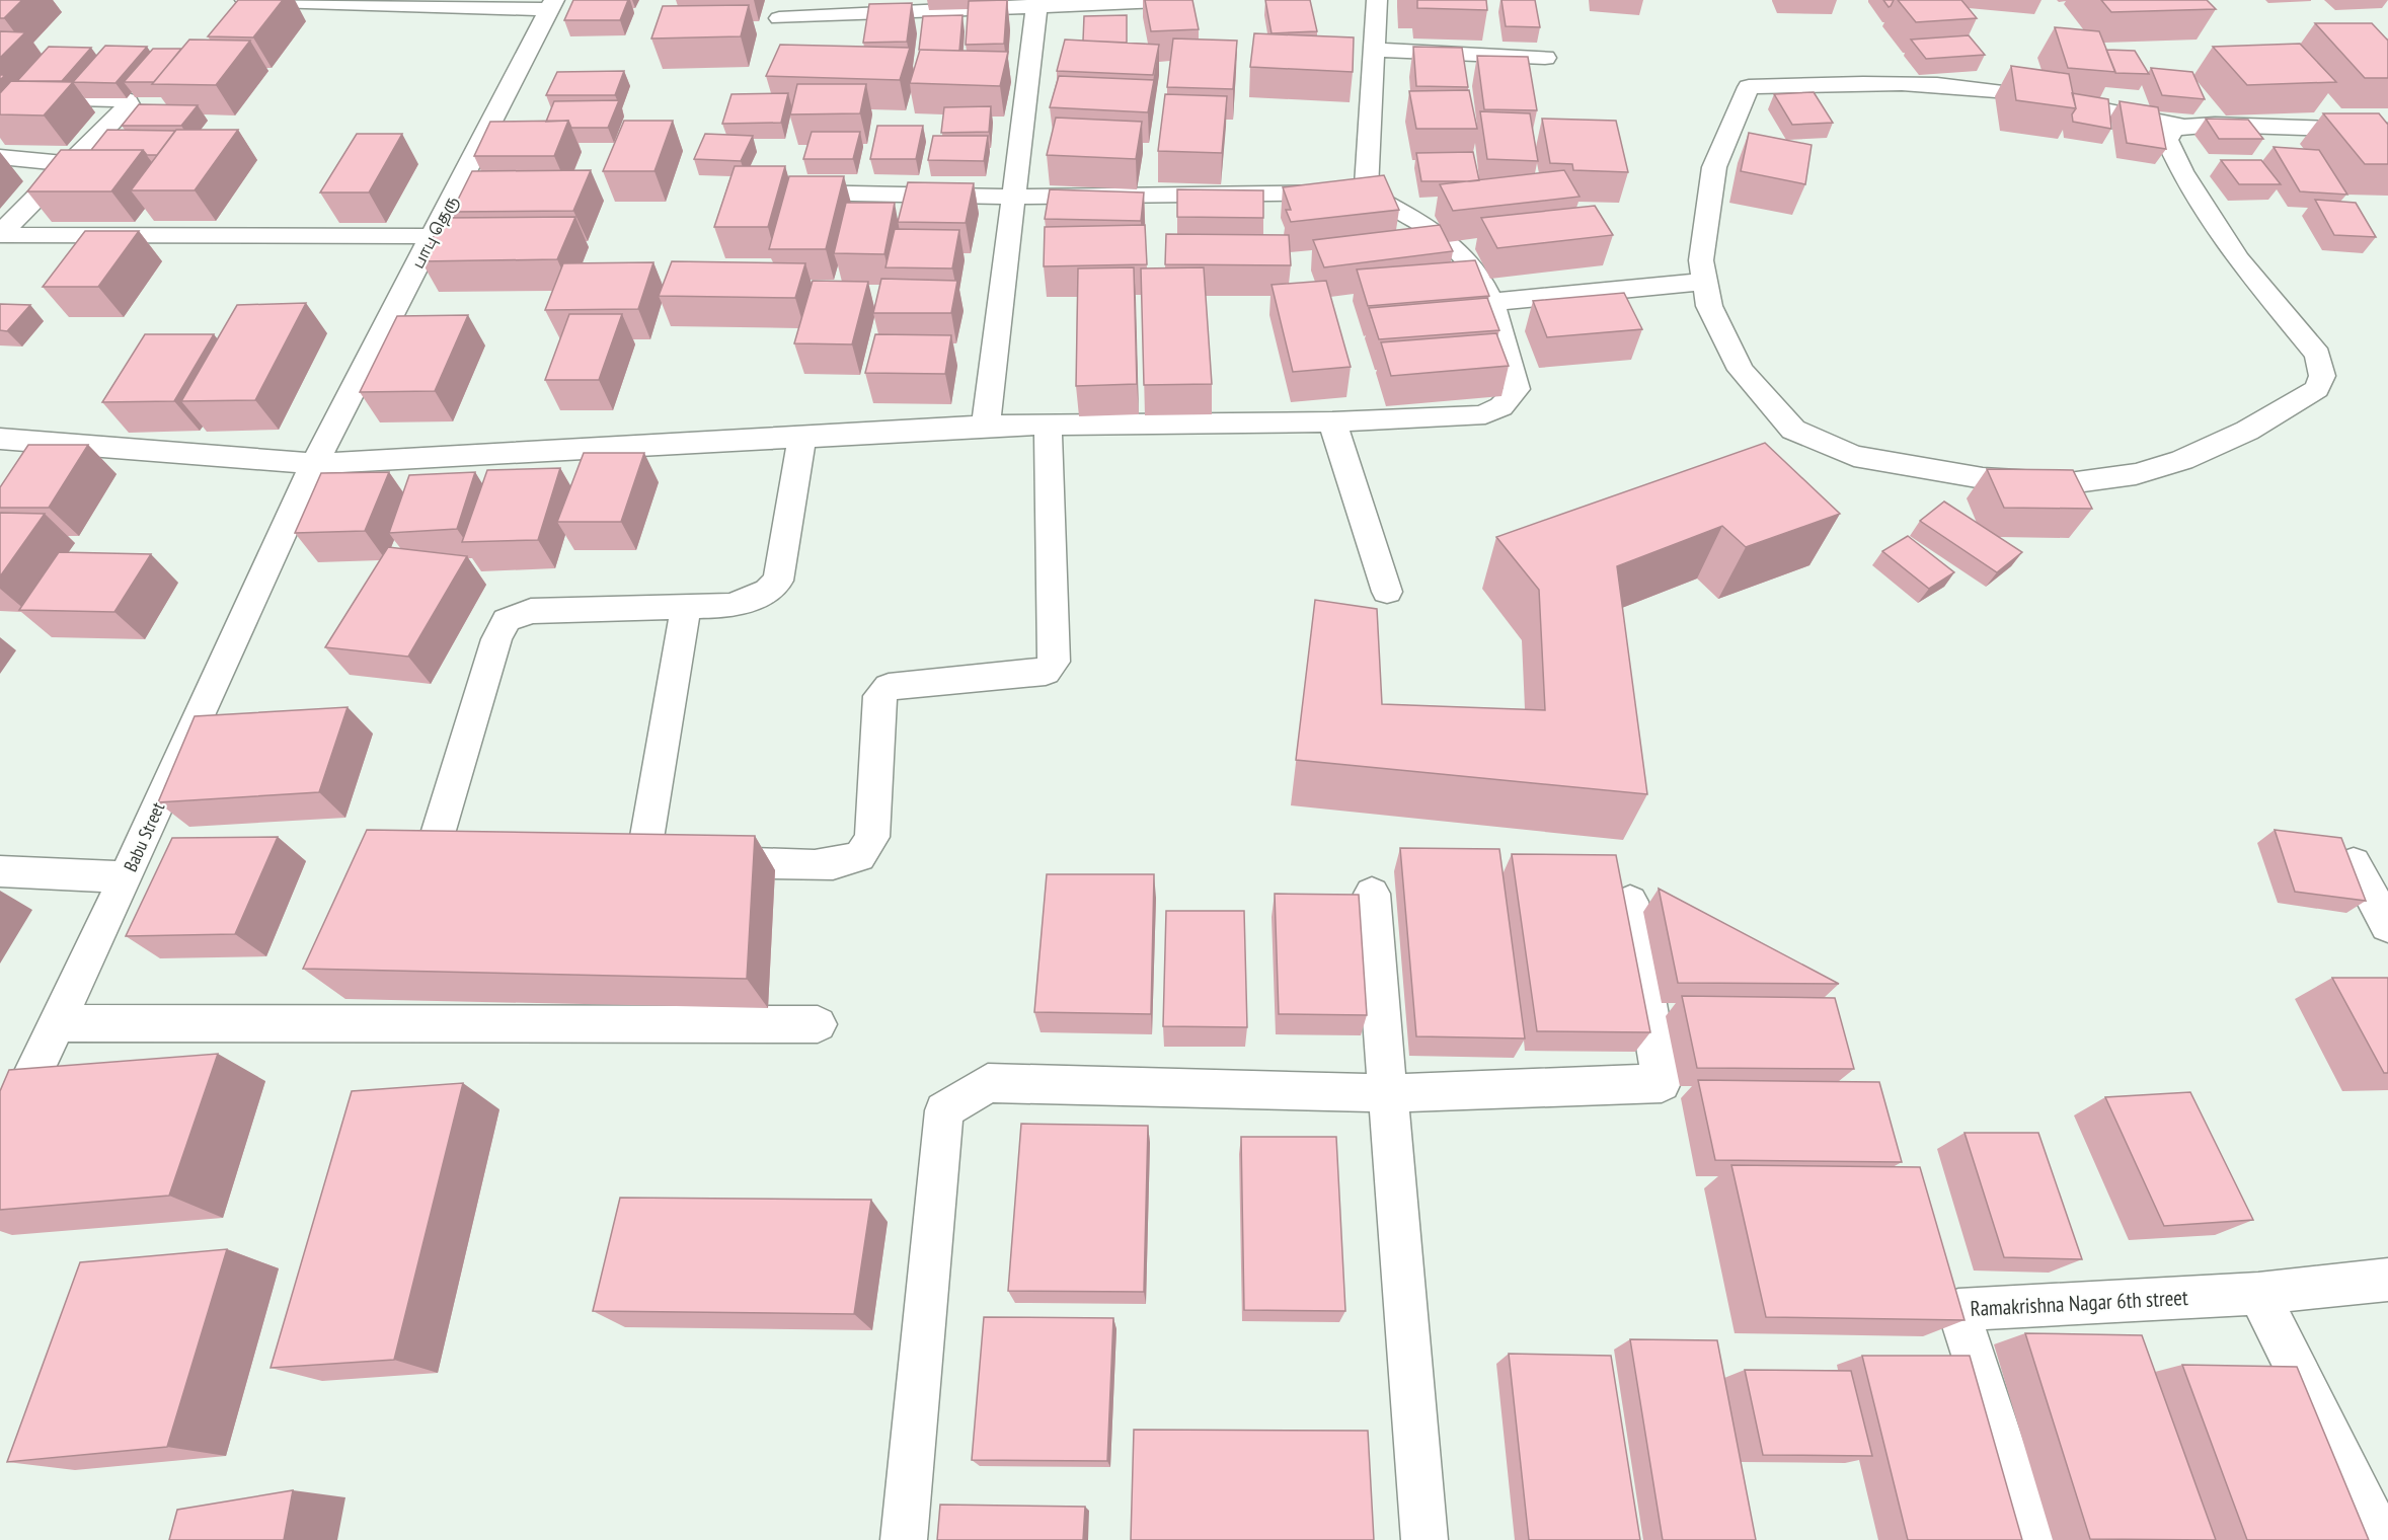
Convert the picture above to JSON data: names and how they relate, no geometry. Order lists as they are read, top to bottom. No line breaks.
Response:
{"streets":{"street":["பாபு தெரு","Babu Street","Ramakrishna Nagar 6th street"]},"crossings":[["பாபு தெரு","Babu Street"]]}
